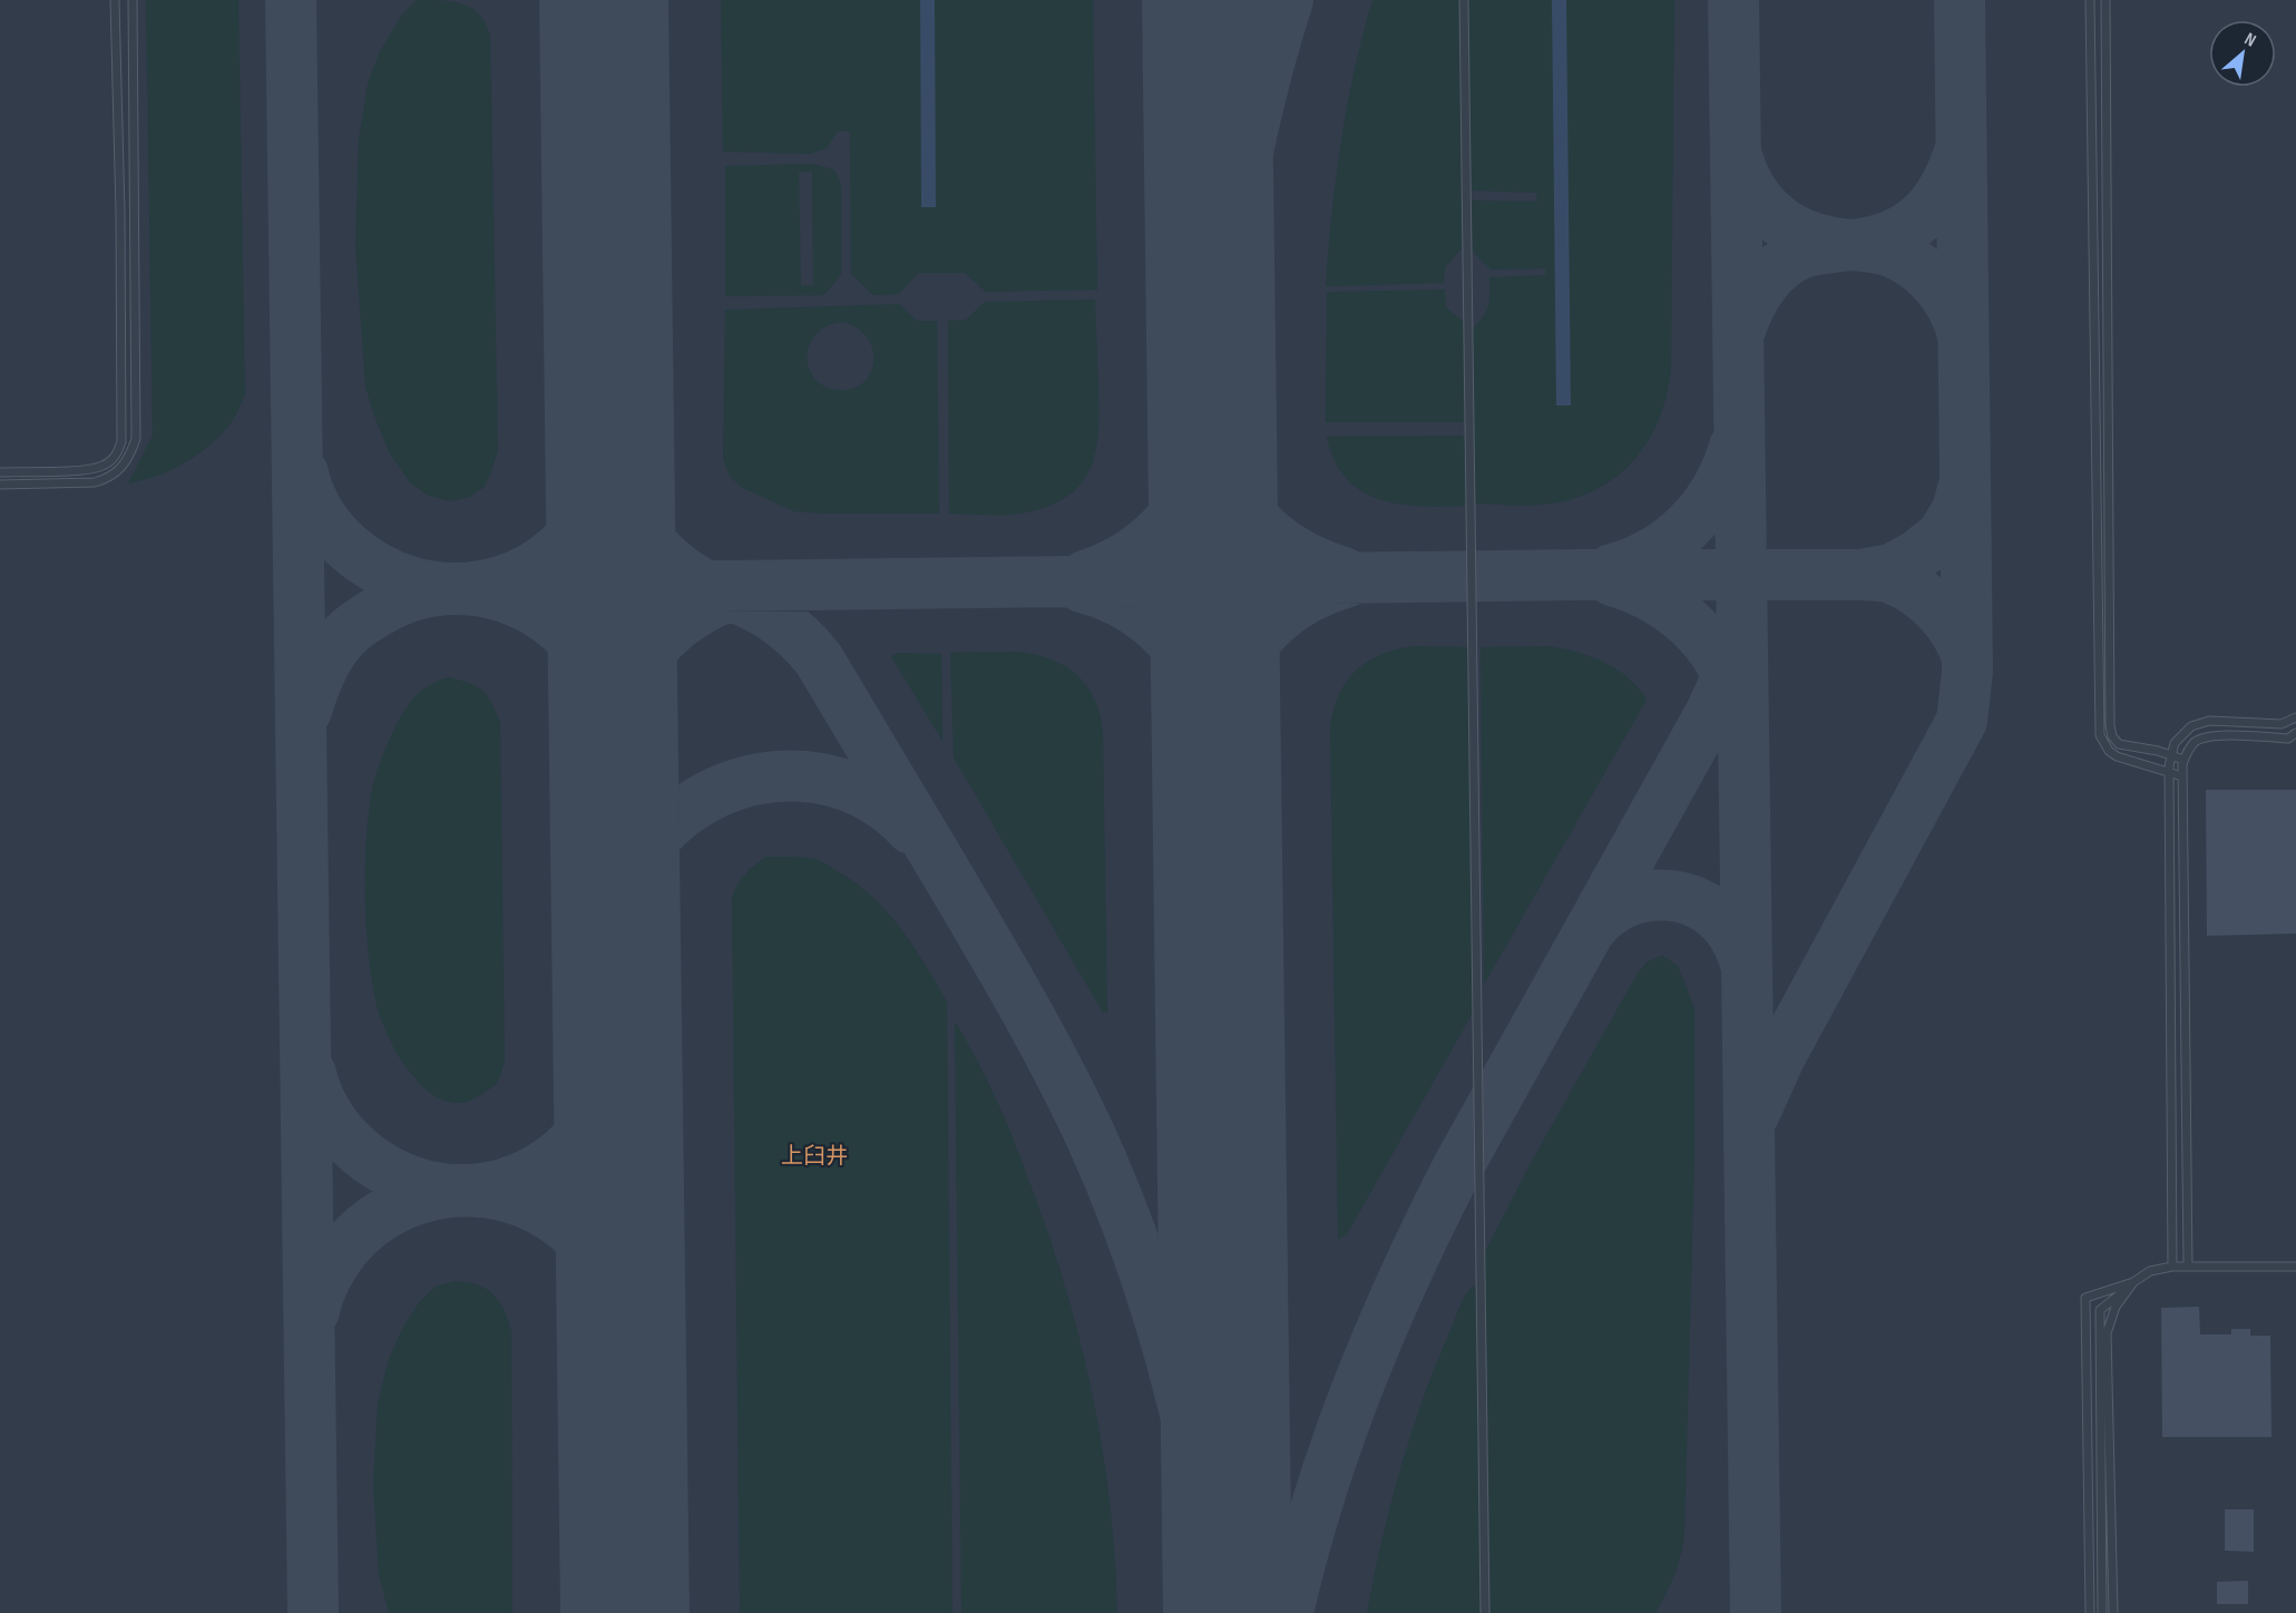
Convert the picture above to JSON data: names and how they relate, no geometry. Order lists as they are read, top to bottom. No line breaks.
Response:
{"districts":["上臼井"],"north":"top right"}
